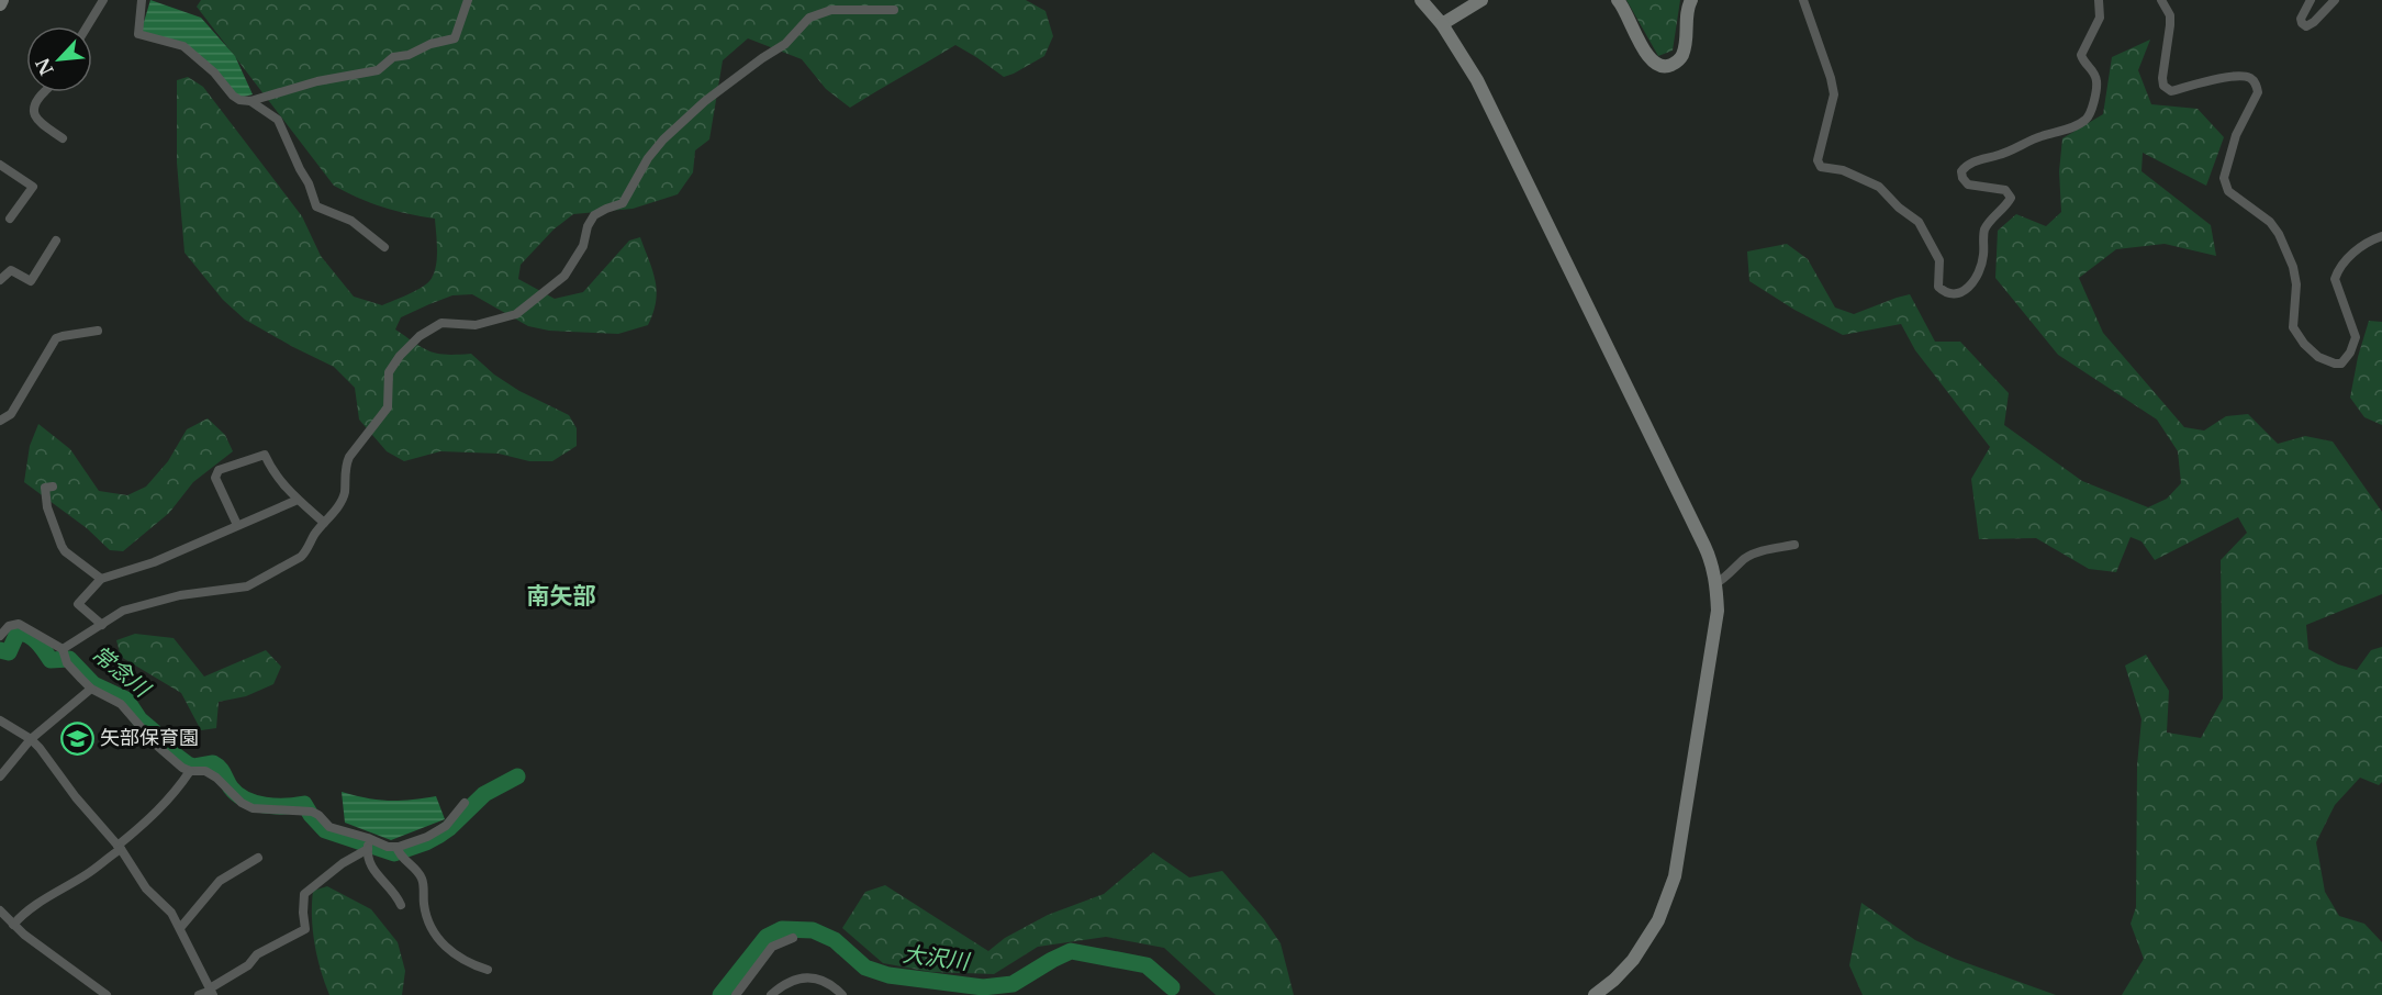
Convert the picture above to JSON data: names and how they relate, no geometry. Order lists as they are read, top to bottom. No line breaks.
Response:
{"districts":["南矢部"],"water":["常念川","大沢川"],"places":{"school or university":["矢部保育園"]},"north":"bottom left"}
